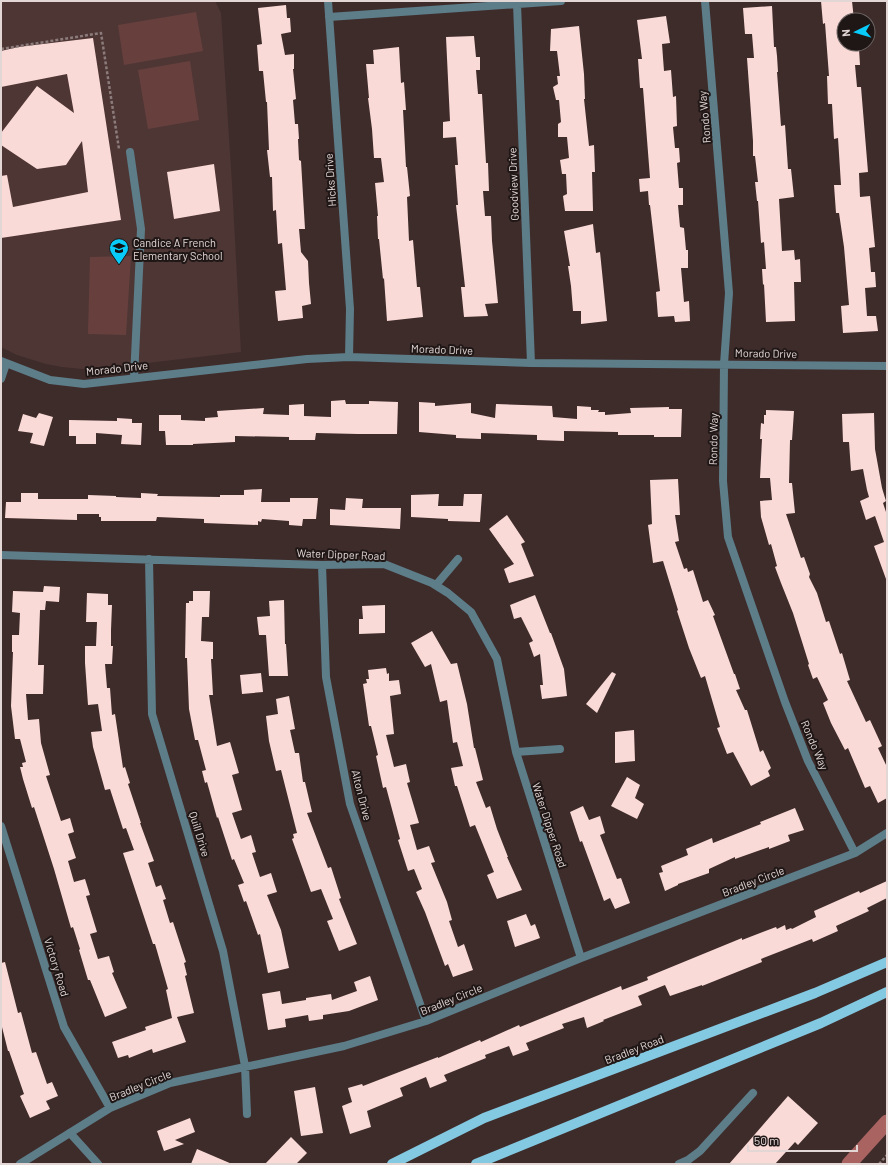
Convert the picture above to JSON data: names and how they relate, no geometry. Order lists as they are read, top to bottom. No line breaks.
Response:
{"streets":{"main road":["Bradley Road"],"street":["Rondo Way","Hicks Drive","Goodview Drive","Morado Drive","Water Dipper Road","Alton Drive","Quill Drive","Bradley Circle","Victory Road"]},"crossings":[["Rondo Way","Morado Drive"],["Rondo Way","Bradley Circle"],["Hicks Drive","Morado Drive"],["Goodview Drive","Morado Drive"],["Water Dipper Road","Alton Drive"],["Water Dipper Road","Quill Drive"],["Water Dipper Road","Bradley Circle"],["Alton Drive","Bradley Circle"],["Quill Drive","Bradley Circle"],["Bradley Circle","Victory Road"]],"places":{"school or university":["Candice A French Elementary School"]},"scale_bar":"50 m","north":"left"}
